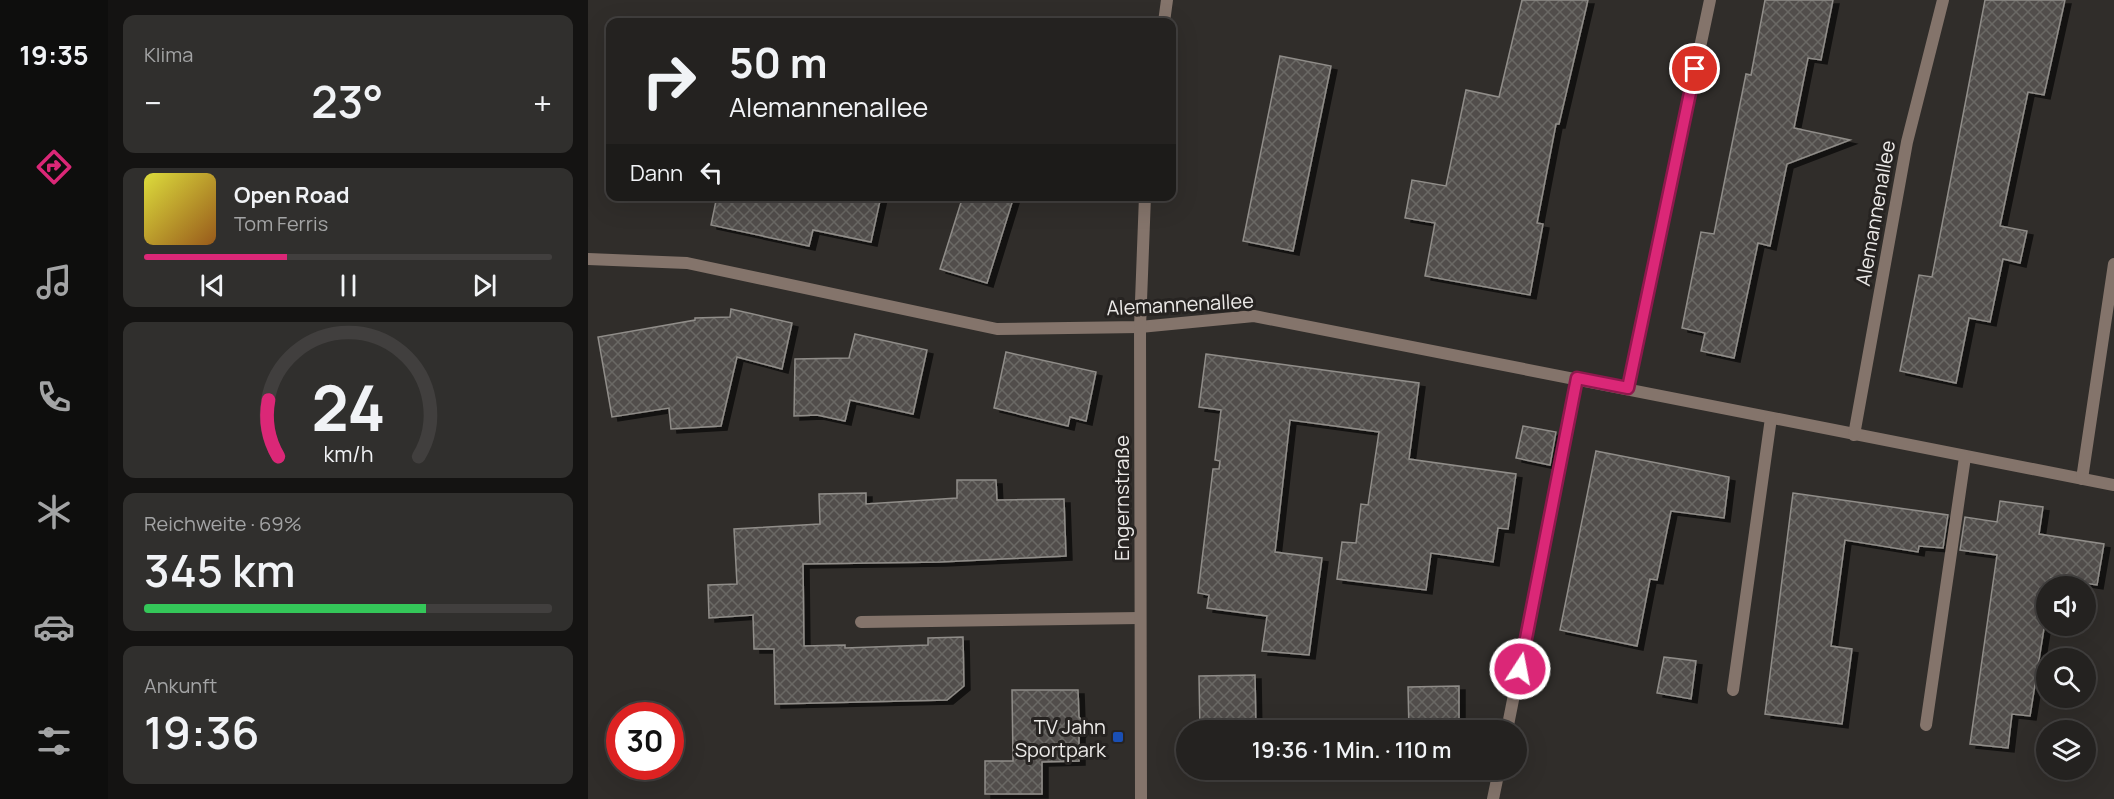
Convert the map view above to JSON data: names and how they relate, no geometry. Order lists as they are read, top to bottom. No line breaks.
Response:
{"streets":{"street":["Alemannenallee","Engernstraße"]},"crossings":[["Alemannenallee","Engernstraße"]],"places":{"transit":["TV Jahn Sportpark"]},"page":{"tabs":"19:35","tile":["Klima",["Reichweite · 69%","345 km"],["Ankunft","19:36"]],"turn":["50 m","Alemannenallee"],"heat":["−","23°","+"],"then":"Dann","song":["Open Road","Tom Ferris"],"limit":"30","trip":"19:36 · 1 Min. · 110 m","gauge":["24","km/h"]}}
